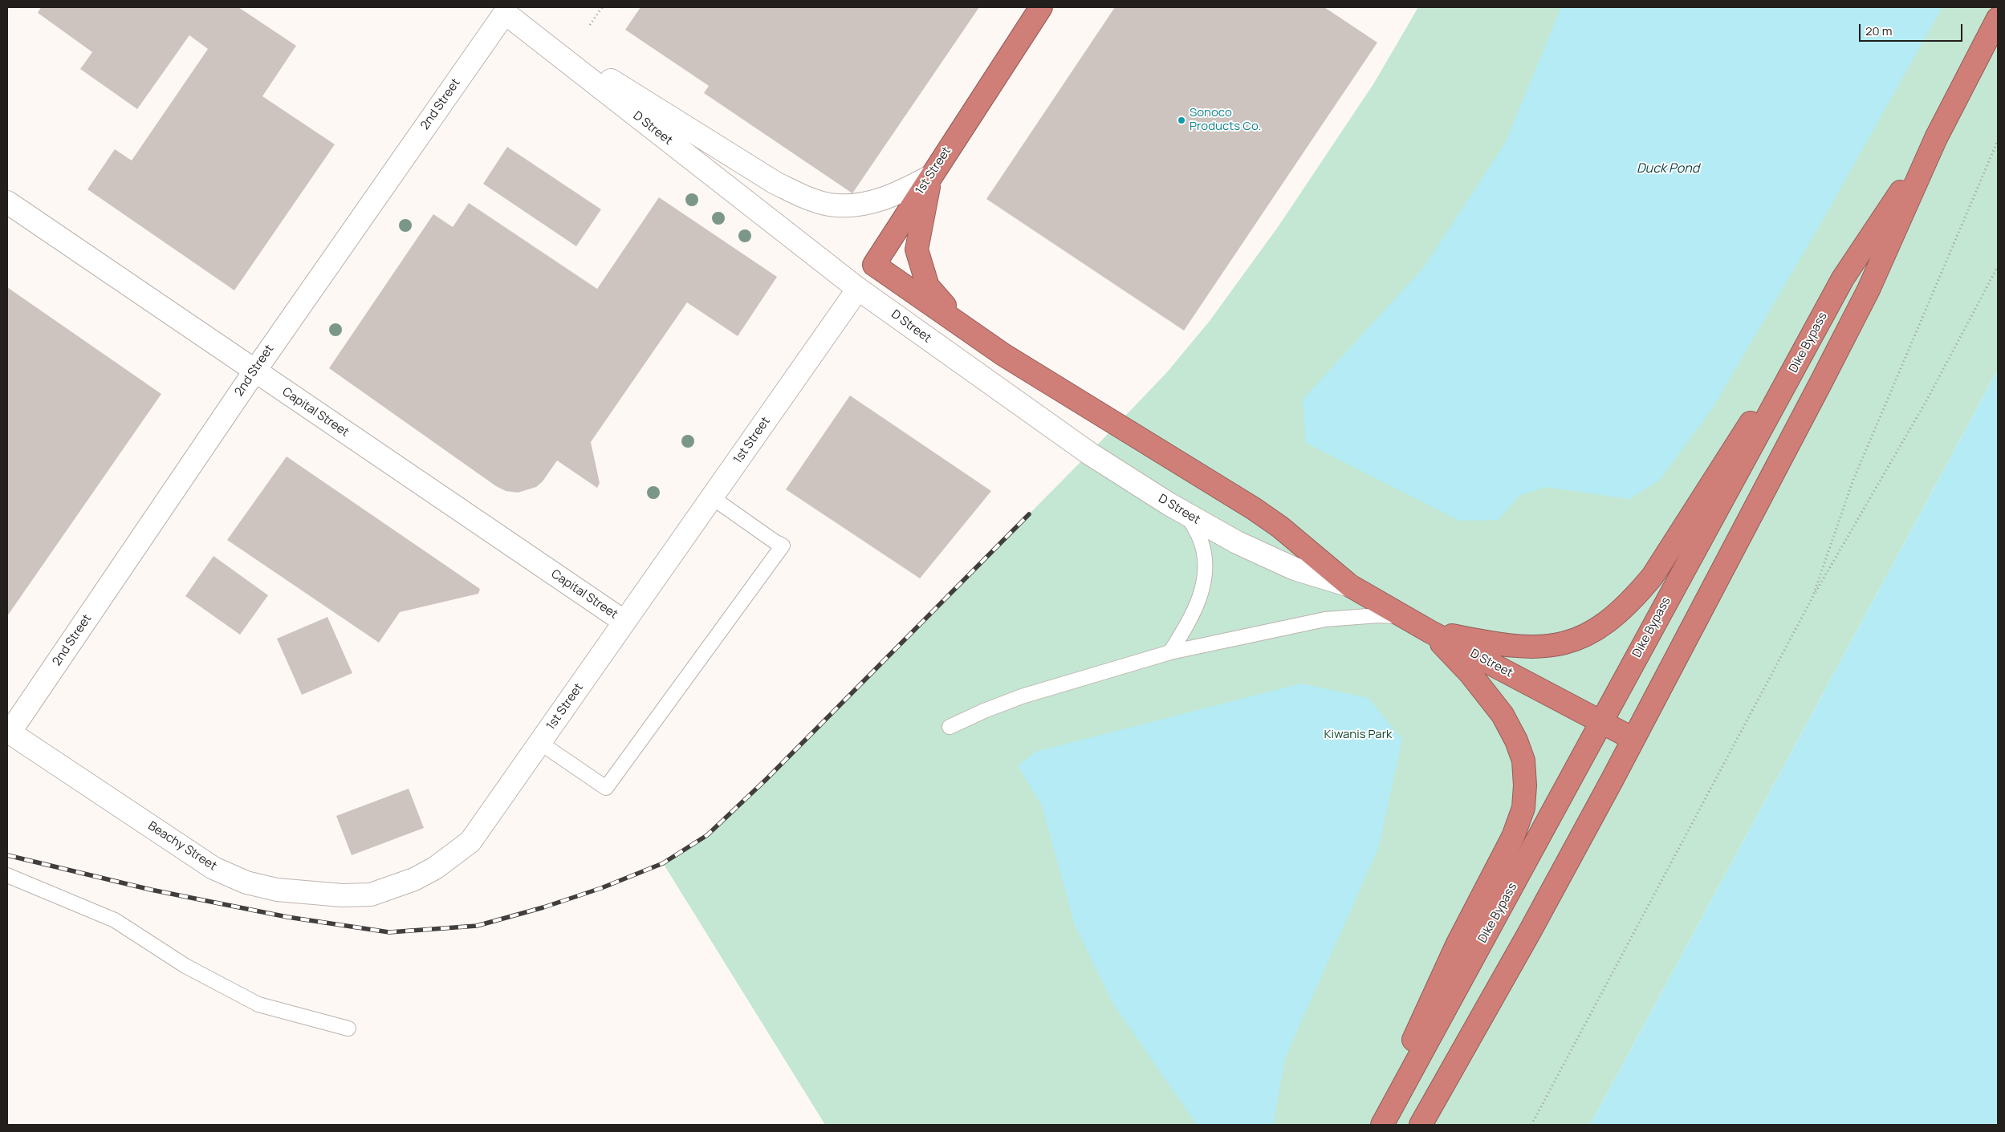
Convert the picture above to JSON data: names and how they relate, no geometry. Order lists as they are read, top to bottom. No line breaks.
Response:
{"streets":{"highway":["D Street","1st Street","Dike Bypass"],"street":["2nd Street","Capital Street","Beachy Street"]},"crossings":[["2nd Street","D Street"],["2nd Street","Capital Street"],["2nd Street","Beachy Street"],["D Street","1st Street"],["D Street","Dike Bypass"],["1st Street","Capital Street"],["1st Street","Beachy Street"]],"water":["Duck Pond"],"parks":["Kiwanis Park"],"places":["Sonoco Products Co."],"scale_bar":"20 m"}
